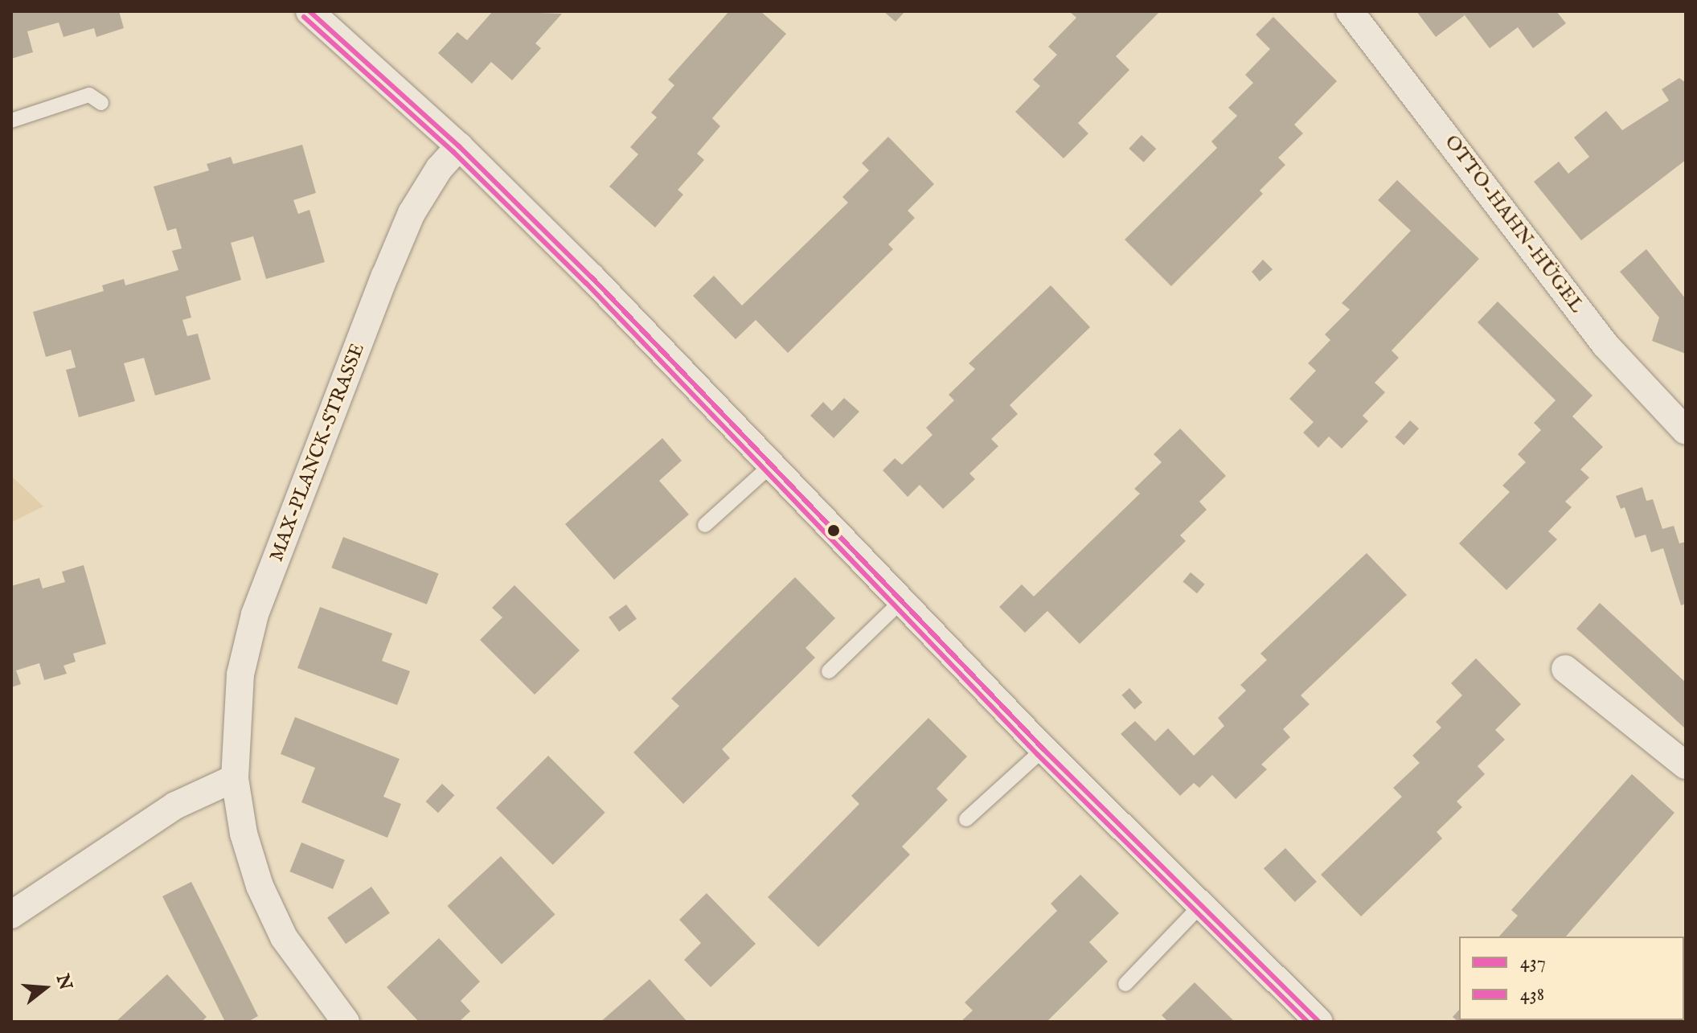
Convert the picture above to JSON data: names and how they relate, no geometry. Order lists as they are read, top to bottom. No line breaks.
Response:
{"streets":{"street":["OTTO-HAHN-HÜGEL","MAX-PLANCK-STRASSE"]},"lines":["transit line 437","transit line 438"],"legend":["437","438"],"north":"right"}
